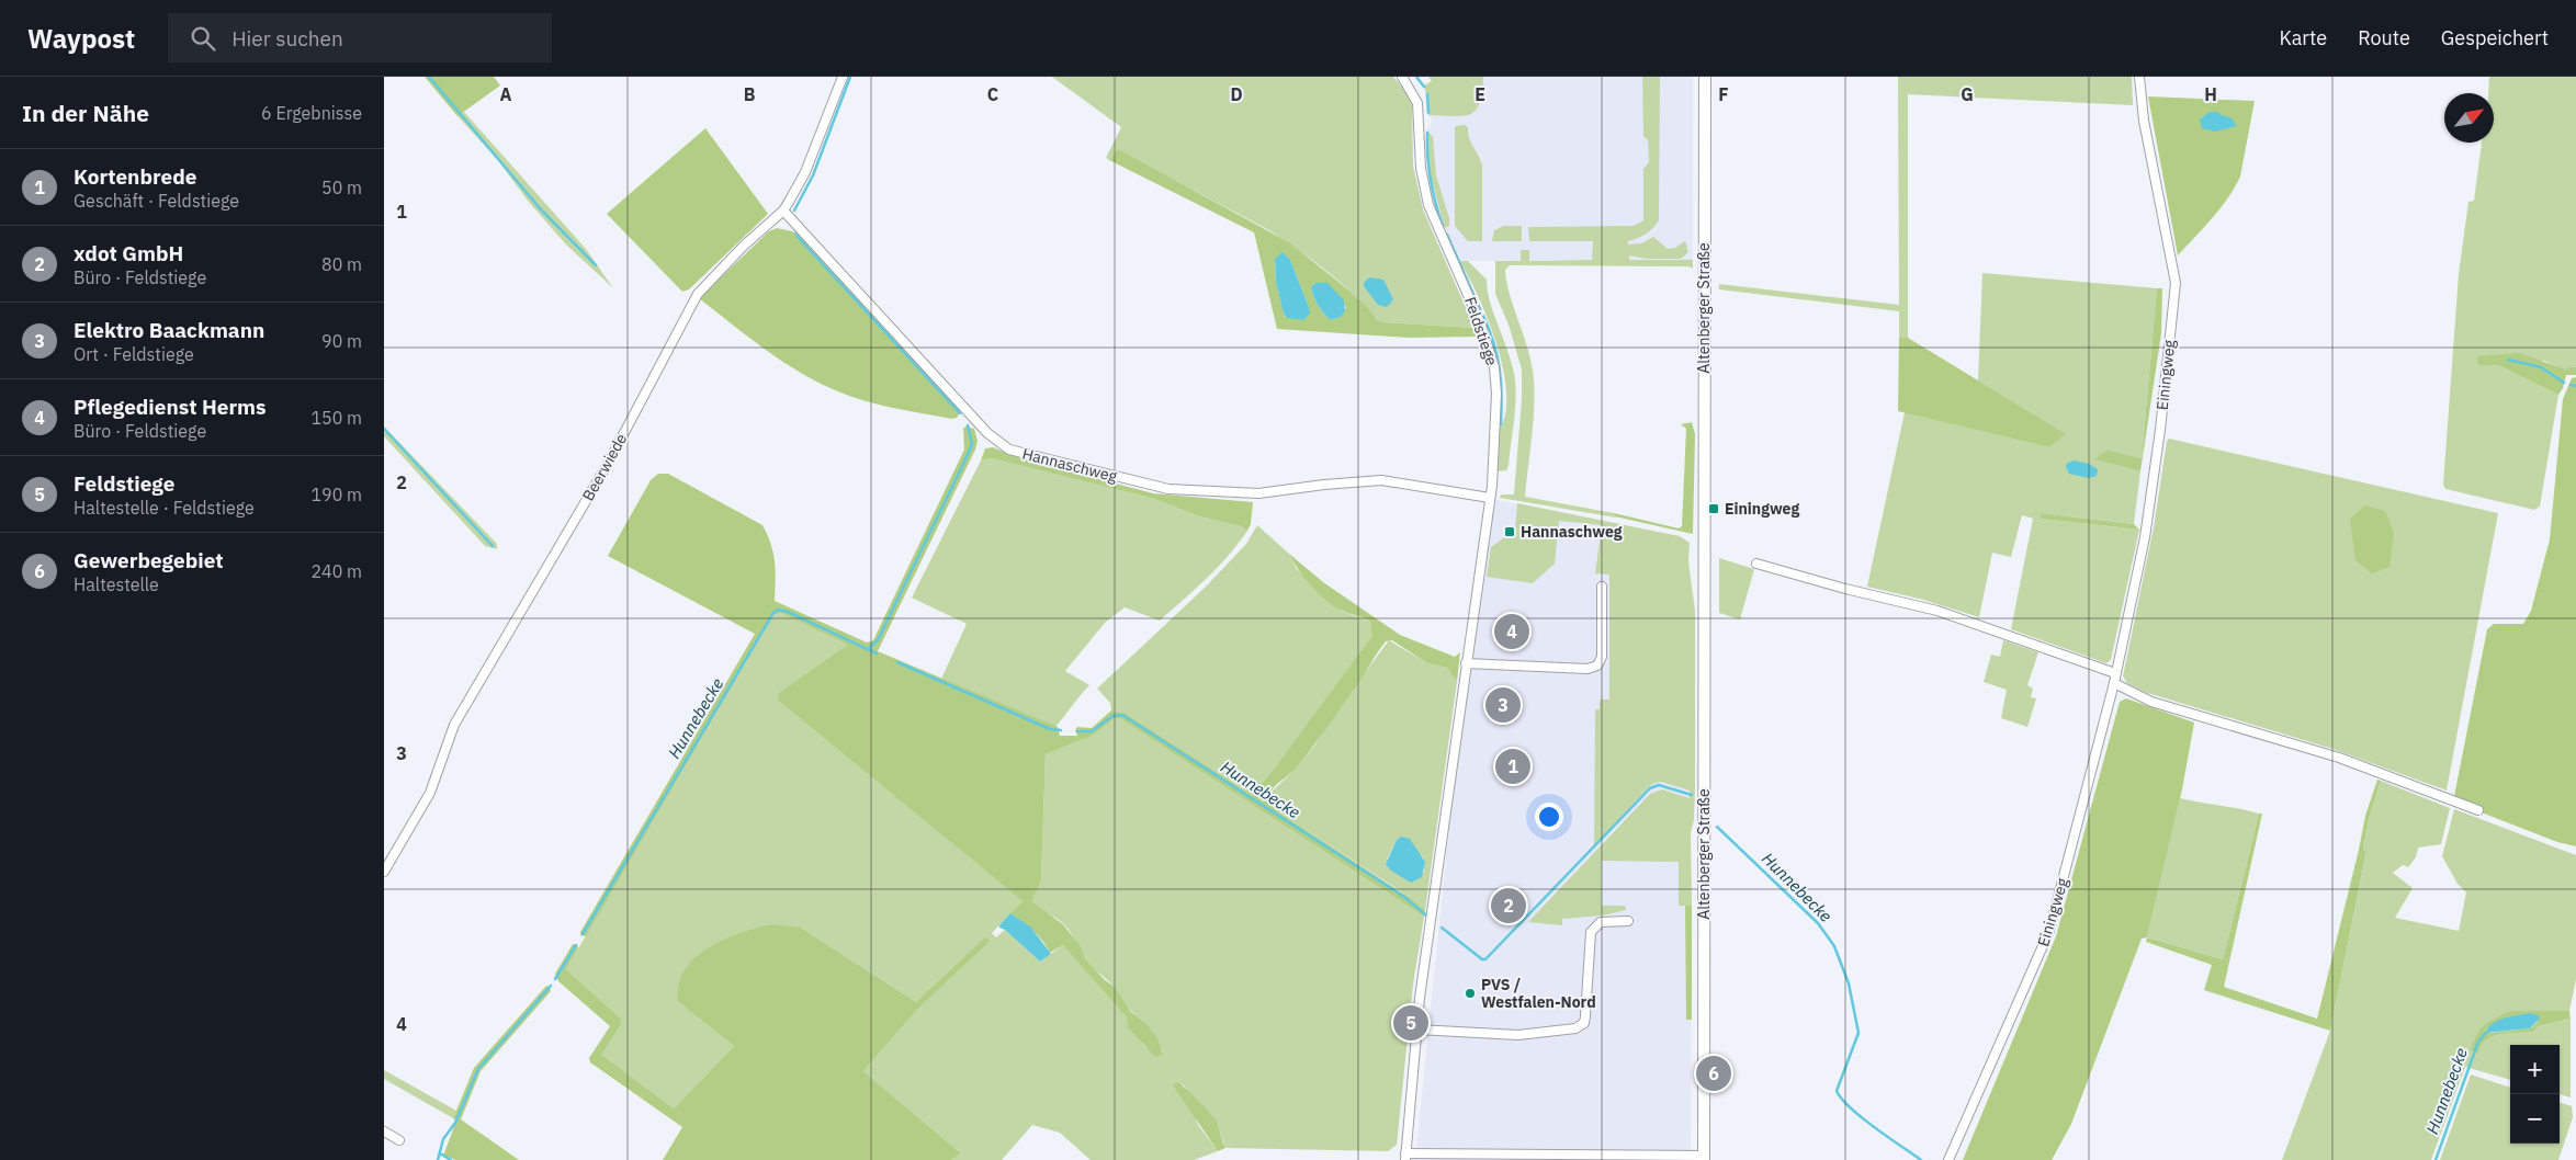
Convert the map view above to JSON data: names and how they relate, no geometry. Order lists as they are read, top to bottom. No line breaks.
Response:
{"streets":{"main road":["Altenberger Straße"],"street":["Feldstiege","Einingweg","Hannaschweg","Beerwiede"]},"crossings":[["Altenberger Straße","Feldstiege"],["Feldstiege","Hannaschweg"],["Hannaschweg","Beerwiede"]],"water":["Hunnebecke"],"places":{"transit":["Einingweg","Hannaschweg"],"other":["PVS / Westfalen-Nord"]},"north":"top right","page":{"header":"Waypost","search":"Hier suchen","nav":["Karte","Route","Gespeichert"],"heading":["In der Nähe","6 Ergebnisse"],"list":[{"mark":"1","name":"Kortenbrede","note":"Geschäft · Feldstiege","value":"50 m"},{"mark":"2","name":"xdot GmbH","note":"Büro · Feldstiege","value":"80 m"},{"mark":"3","name":"Elektro Baackmann","note":"Ort · Feldstiege","value":"90 m"},{"mark":"4","name":"Pflegedienst Herms","note":"Büro · Feldstiege","value":"150 m"},{"mark":"5","name":"Feldstiege","note":"Haltestelle · Feldstiege","value":"190 m"},{"mark":"6","name":"Gewerbegebiet","note":"Haltestelle","value":"240 m"}],"pins":["4","3","1","2","5","6"],"map_buttons":["+","−"]},"grid":{"columns":["A","B","C","D","E","F","G","H"],"rows":["1","2","3","4"]}}
